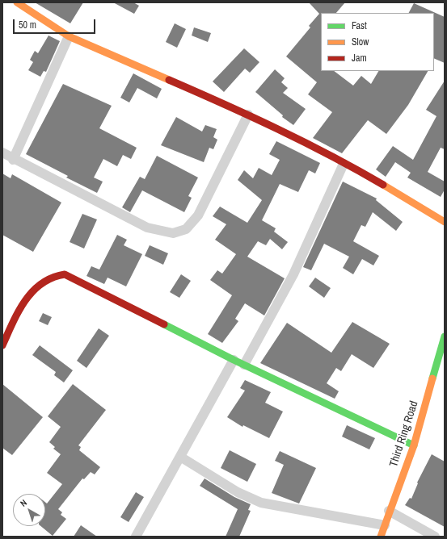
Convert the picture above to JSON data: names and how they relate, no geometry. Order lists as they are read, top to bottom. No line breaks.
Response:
{"streets":{"street":["Third Ring Road"]},"legend":["Fast","Slow","Jam"],"scale_bar":"50 m","north":"top left"}
